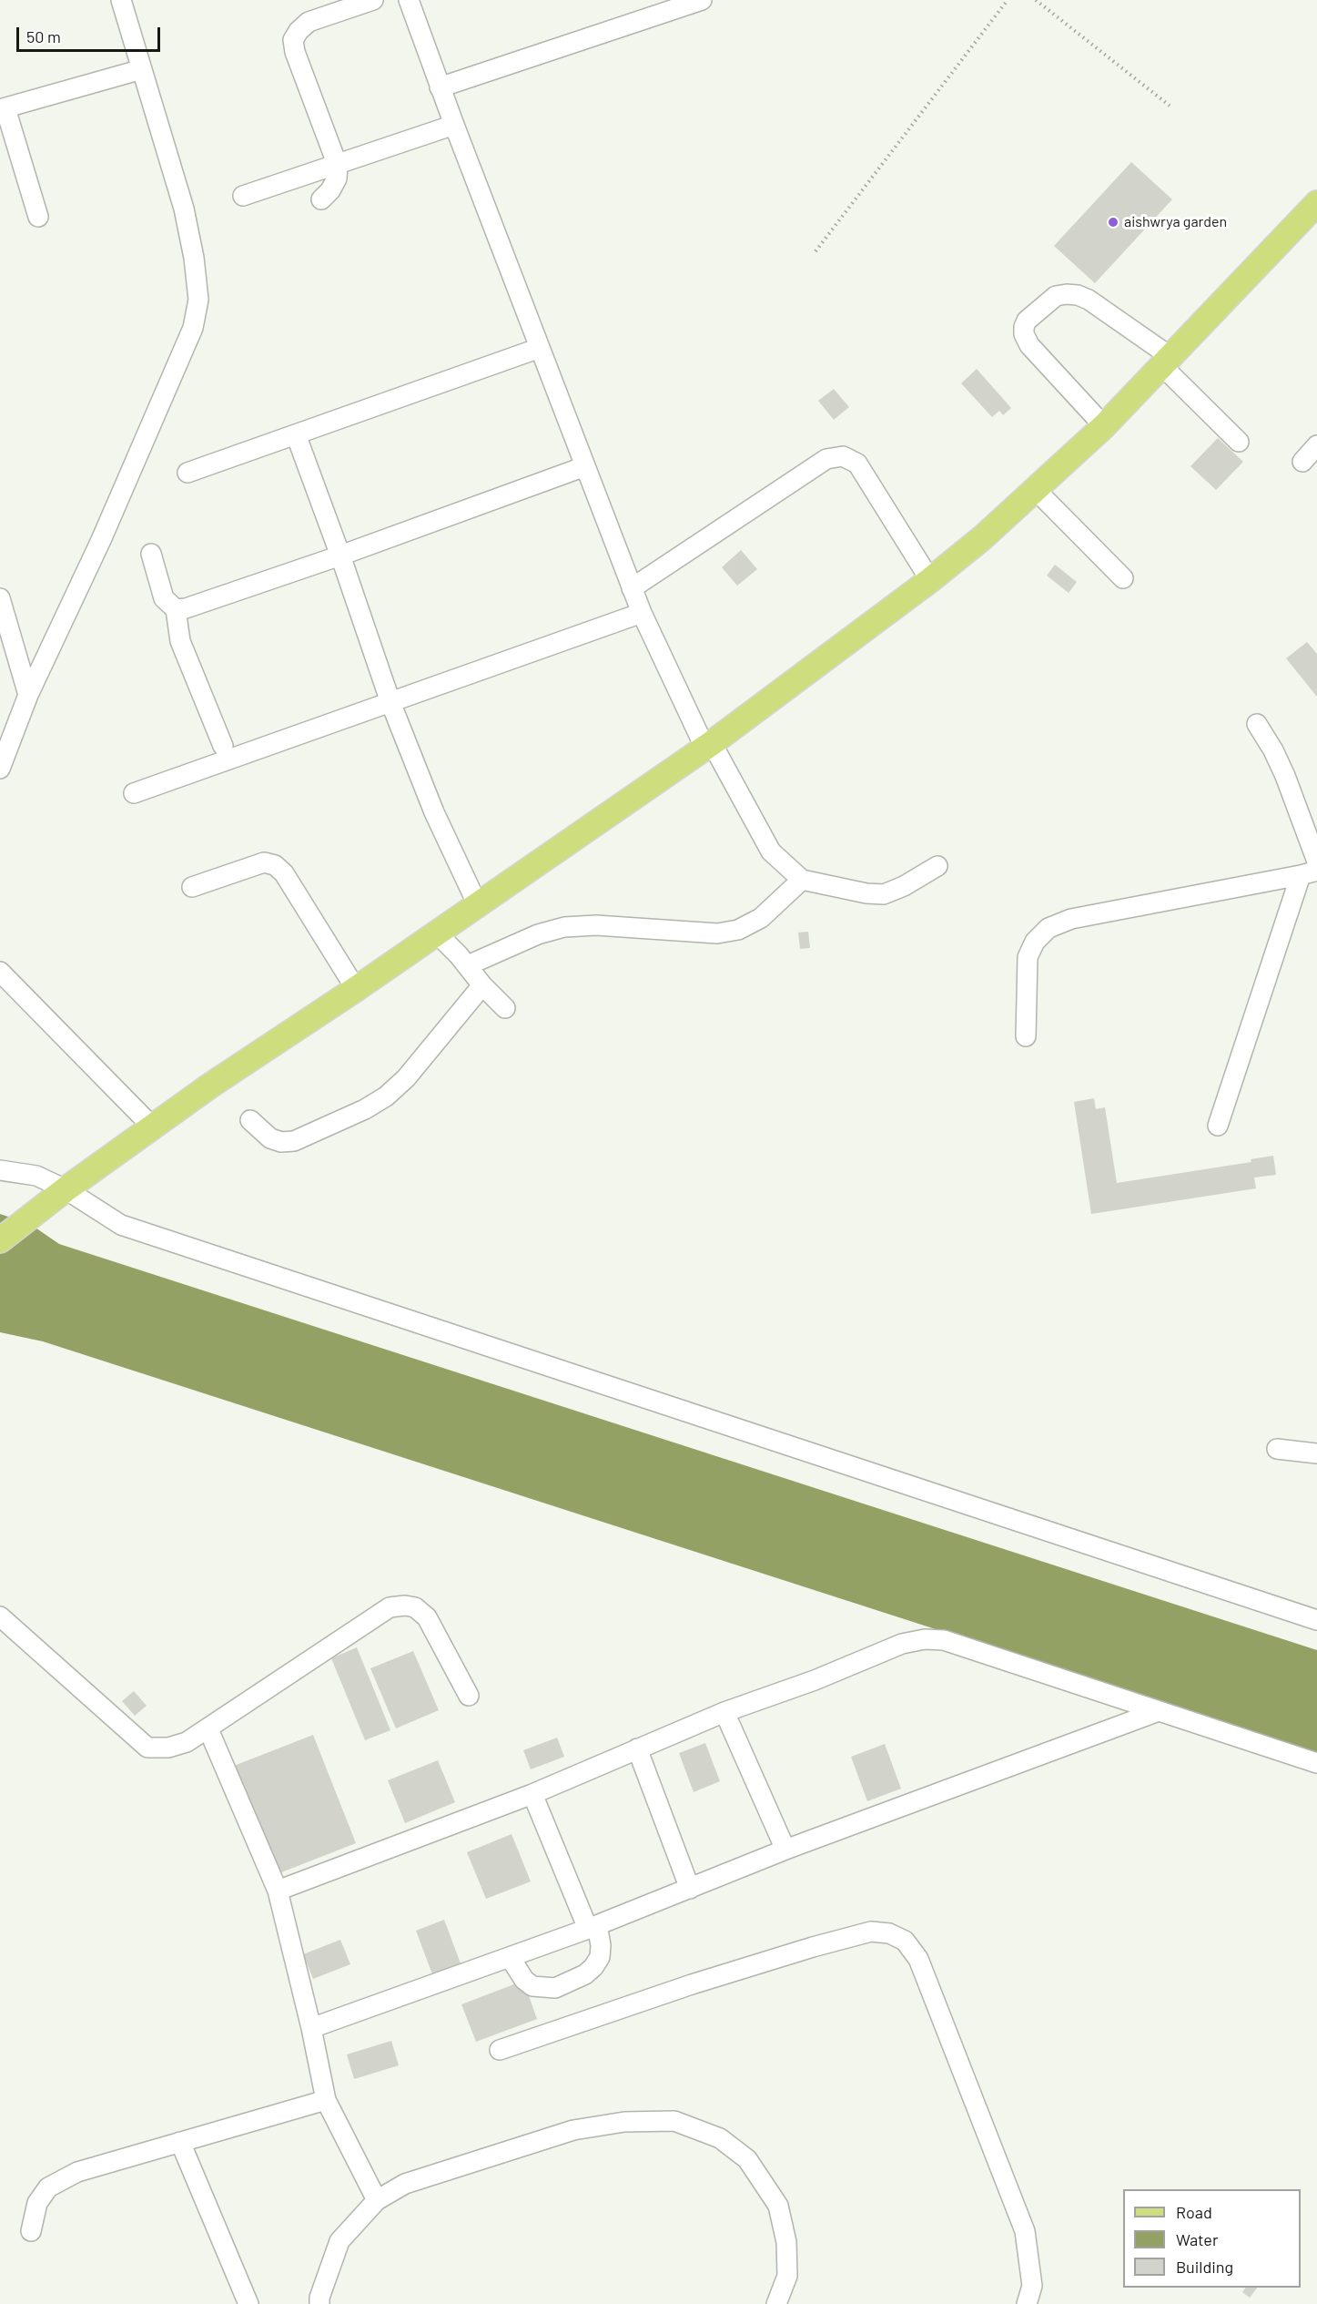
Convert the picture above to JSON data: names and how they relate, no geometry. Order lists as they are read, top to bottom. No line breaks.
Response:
{"places":["aishwrya garden"],"legend":["Road","Water","Building"],"scale_bar":"50 m"}
